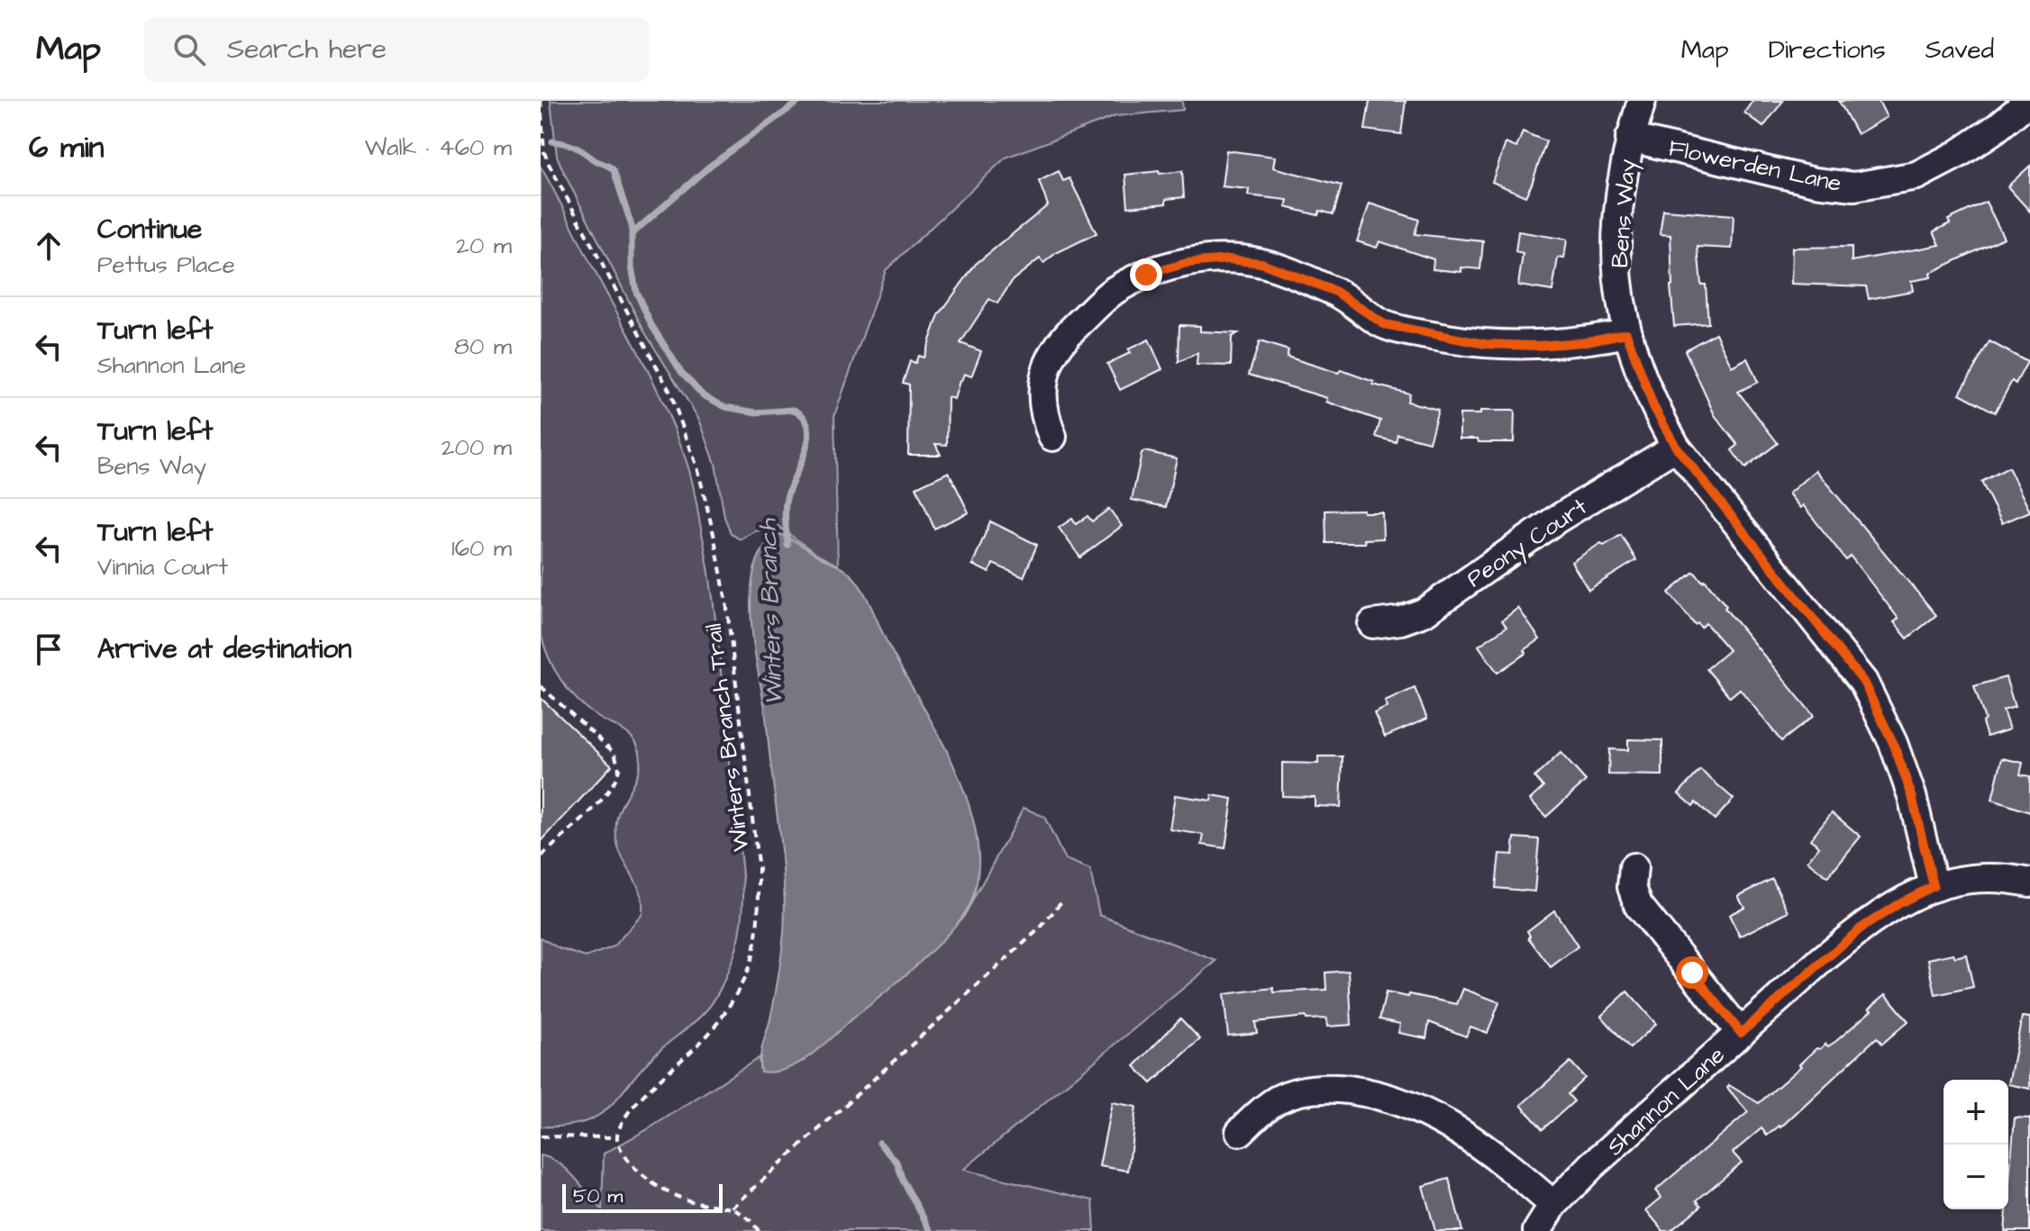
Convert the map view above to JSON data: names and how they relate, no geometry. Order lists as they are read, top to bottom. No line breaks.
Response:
{"streets":{"street":["Flowerden Lane","Bens Way","Peony Court","Shannon Lane"],"path":["Winters Branch Trail"]},"crossings":[["Flowerden Lane","Bens Way"],["Bens Way","Peony Court"],["Bens Way","Shannon Lane"]],"water":["Winters Branch"],"scale_bar":"50 m","page":{"header":"Map","search":"Search here","nav":["Map","Directions","Saved"],"heading":["6 min","Walk · 460 m"],"list":[["Continue","Pettus Place","20 m"],["Turn left","Shannon Lane","80 m"],["Turn left","Bens Way","200 m"],["Turn left","Vinnia Court","160 m"],"Arrive at destination"],"map_buttons":["+","−"],"scale":"50 m"}}
